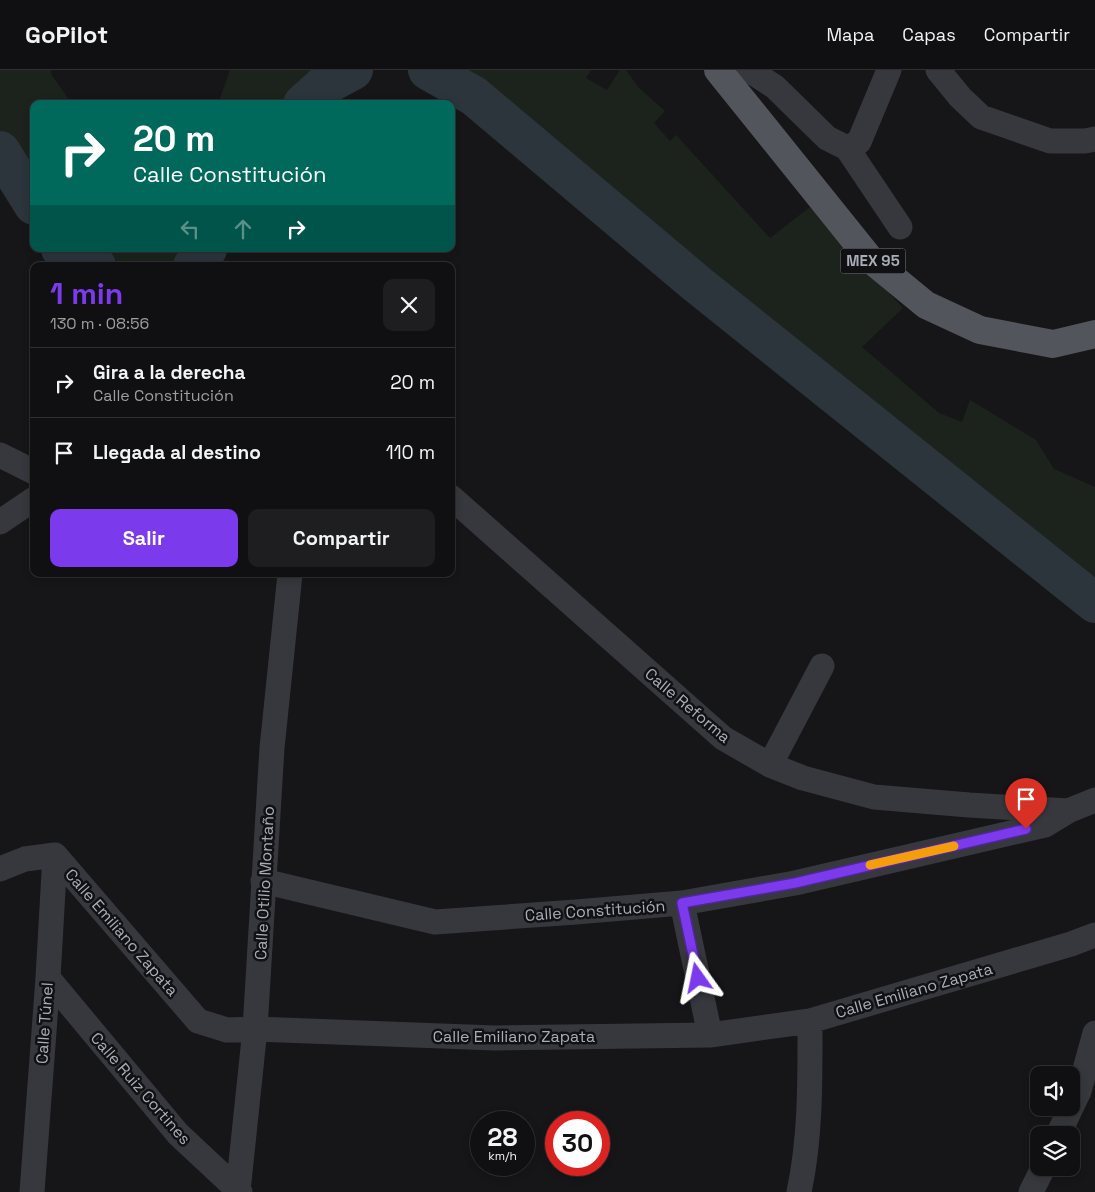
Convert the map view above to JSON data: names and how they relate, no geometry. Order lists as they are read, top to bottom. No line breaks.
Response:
{"streets":{"main road":["MEX 95"],"street":["Calle Reforma","Calle Otilio Montaño","Calle Constitución","Calle Emiliano Zapata","Calle Túnel","Calle Ruiz Cortines"]},"crossings":[["Calle Reforma","Calle Constitución"],["Calle Otilio Montaño","Calle Constitución"],["Calle Otilio Montaño","Calle Emiliano Zapata"],["Calle Otilio Montaño","Calle Ruiz Cortines"],["Calle Emiliano Zapata","Calle Túnel"],["Calle Túnel","Calle Ruiz Cortines"]],"page":{"header":"GoPilot","nav":["Mapa","Capas","Compartir"],"turn":["20 m","Calle Constitución"],"heading":["1 min","130 m · 08:56"],"list":[{"name":"Gira a la derecha","note":"Calle Constitución","value":"20 m"},{"name":"Llegada al destino","value":"110 m"}],"buttons":["Salir","Compartir"],"speed":"28 km/h","limit":"30"}}
